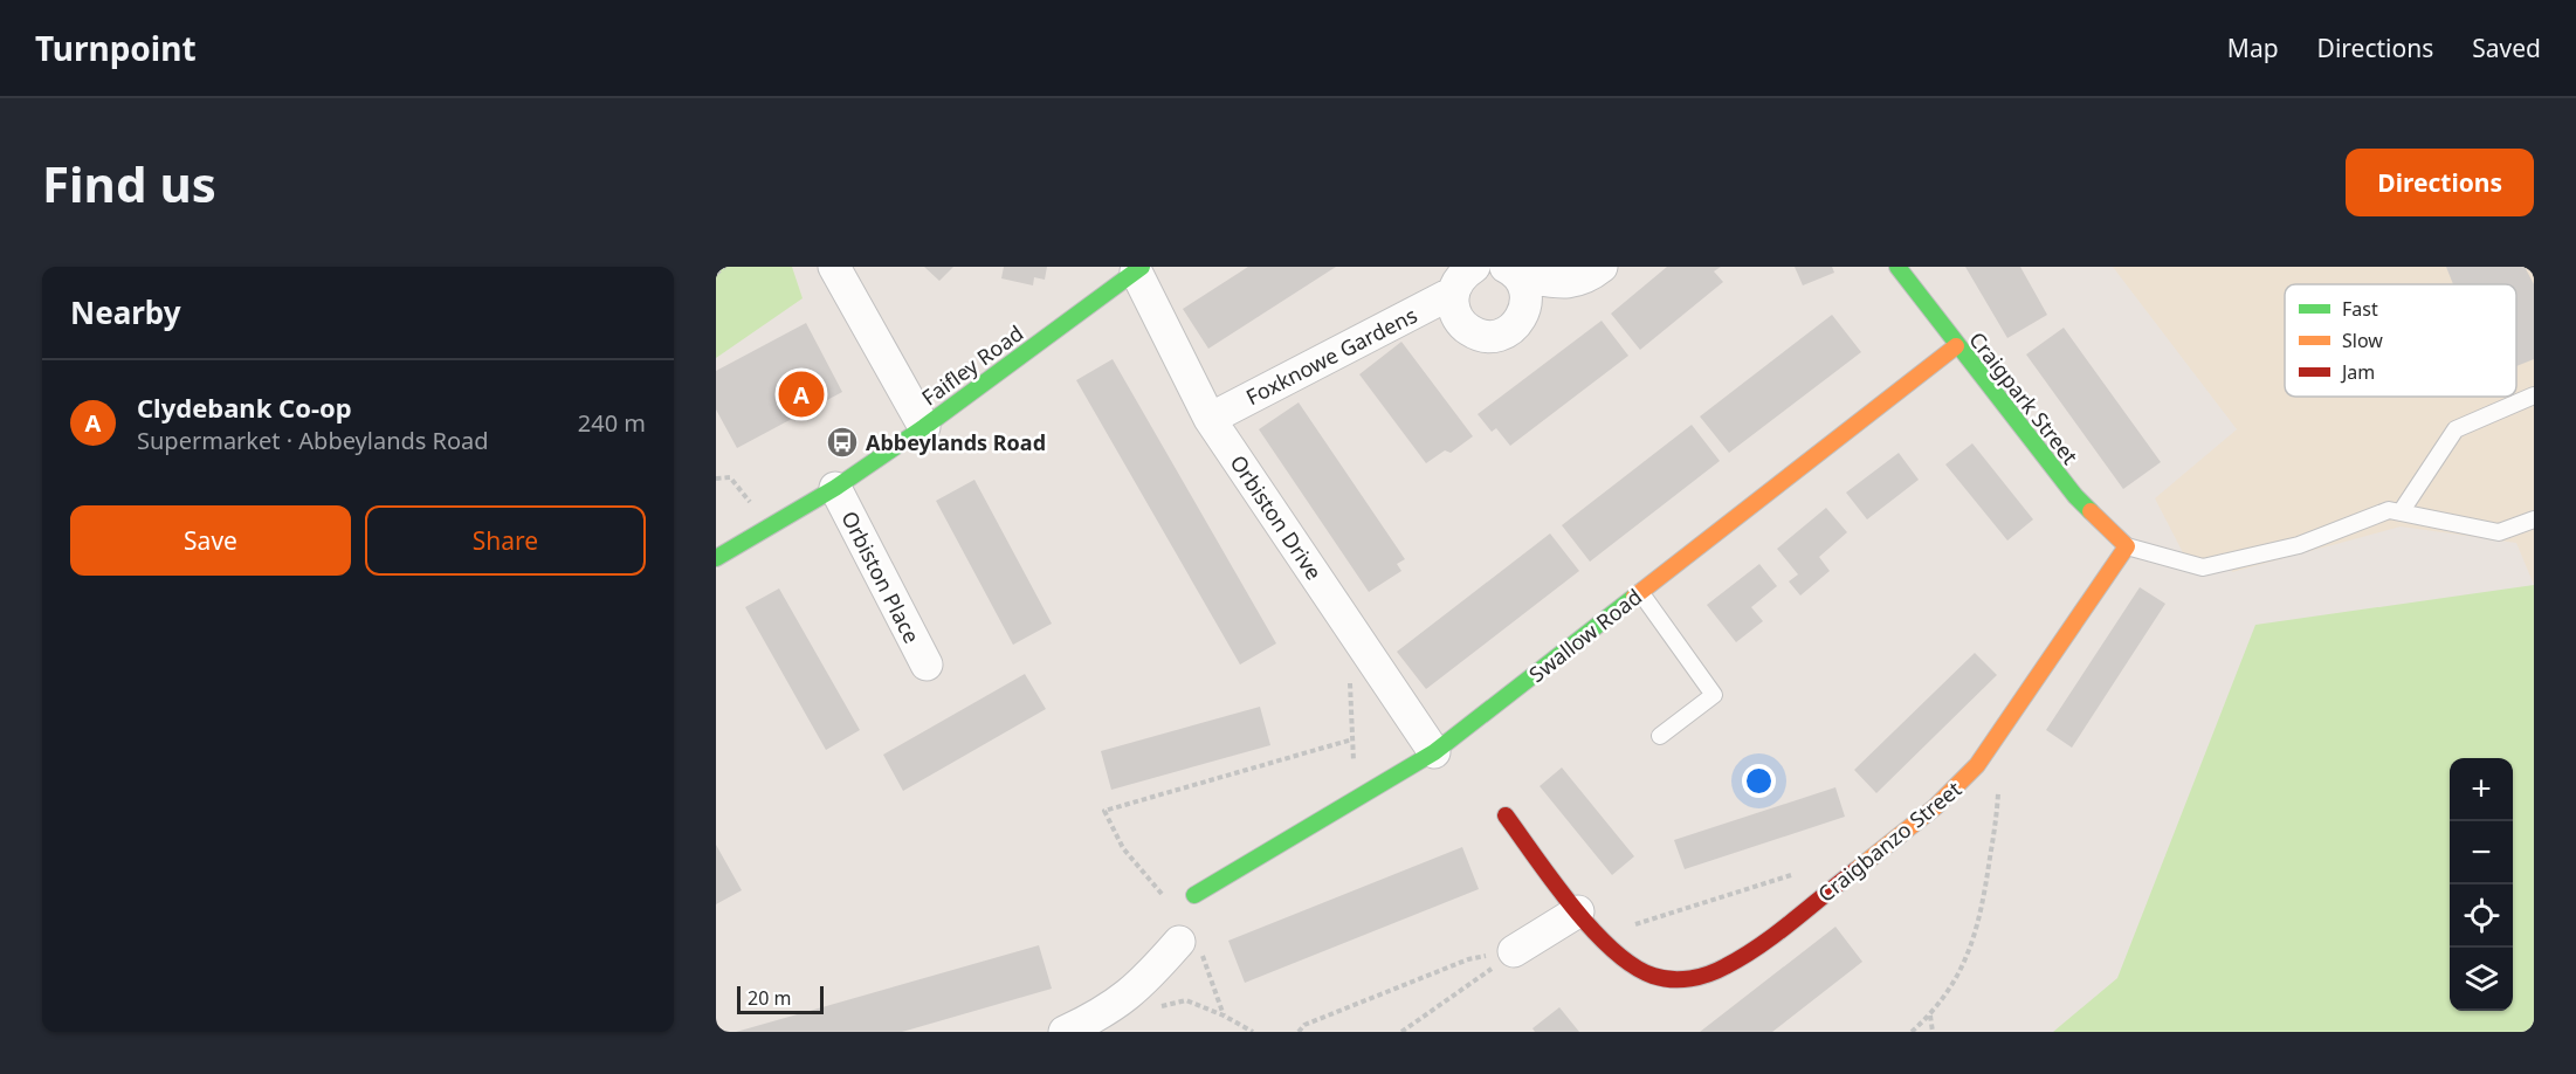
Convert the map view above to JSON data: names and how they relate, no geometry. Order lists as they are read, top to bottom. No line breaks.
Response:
{"streets":{"street":["Foxknowe Gardens","Faifley Road","Craigpark Street","Orbiston Drive","Orbiston Place","Swallow Road","Craigbanzo Street"]},"crossings":[["Foxknowe Gardens","Orbiston Drive"],["Faifley Road","Orbiston Drive"],["Faifley Road","Orbiston Place"],["Craigpark Street","Swallow Road"],["Craigpark Street","Craigbanzo Street"],["Orbiston Drive","Swallow Road"]],"places":{"bus stop":["Abbeylands Road"]},"legend":["Fast","Slow","Jam"],"scale_bar":"20 m","page":{"header":"Turnpoint","nav":["Map","Directions","Saved"],"buttons":["Directions",["Save","Share"]],"title":"Find us","heading":"Nearby","list":[{"mark":"A","name":"Clydebank Co-op","note":"Supermarket · Abbeylands Road","value":"240 m"}],"pins":"A","map_buttons":["+","−"],"scale":"20 m"}}
